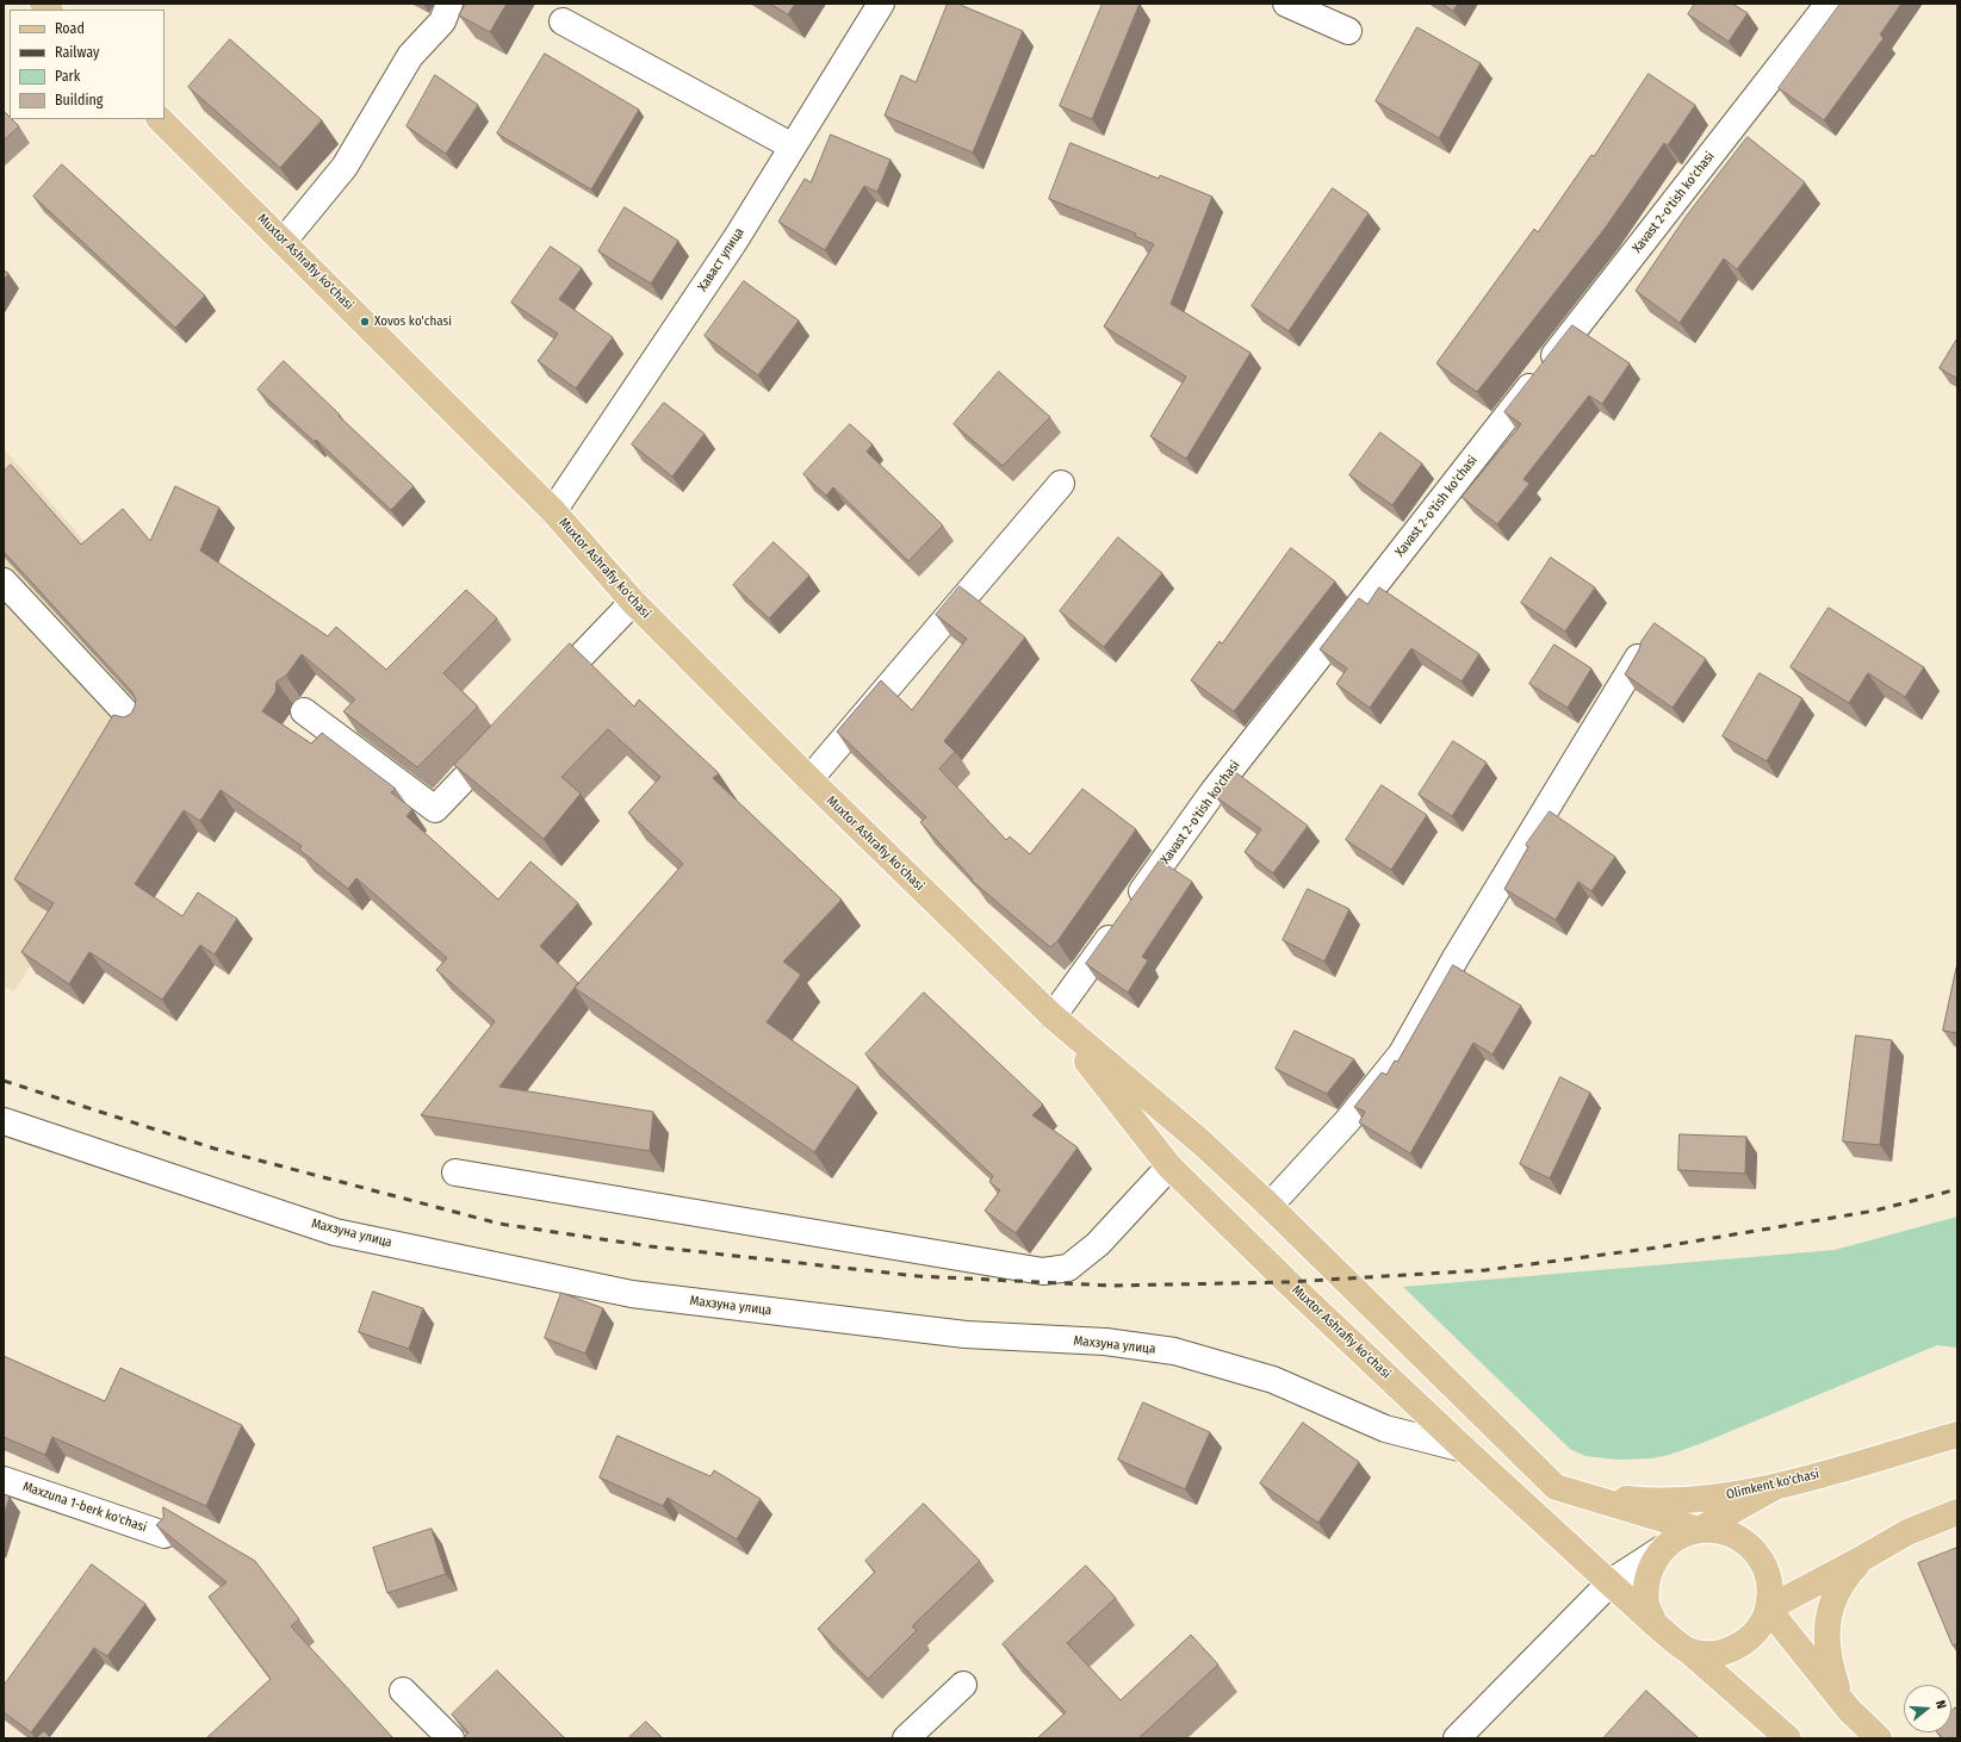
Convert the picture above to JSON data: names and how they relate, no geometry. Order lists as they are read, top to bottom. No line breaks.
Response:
{"streets":{"main road":["Muxtor Ashrafiy ko'chasi","Olimkent ko'chasi"],"street":["Xavast 2-o'tish ko'chasi","Хаваст улица","Махзуна улица","Maxzuna 1-berk ko'chasi"]},"crossings":[["Xavast 2-o'tish ko'chasi","Muxtor Ashrafiy ko'chasi"],["Хаваст улица","Muxtor Ashrafiy ko'chasi"],["Muxtor Ashrafiy ko'chasi","Махзуна улица"],["Muxtor Ashrafiy ko'chasi","Olimkent ko'chasi"]],"places":["Xovos ko'chasi"],"legend":["Road","Railway","Park","Building"],"north":"right"}
